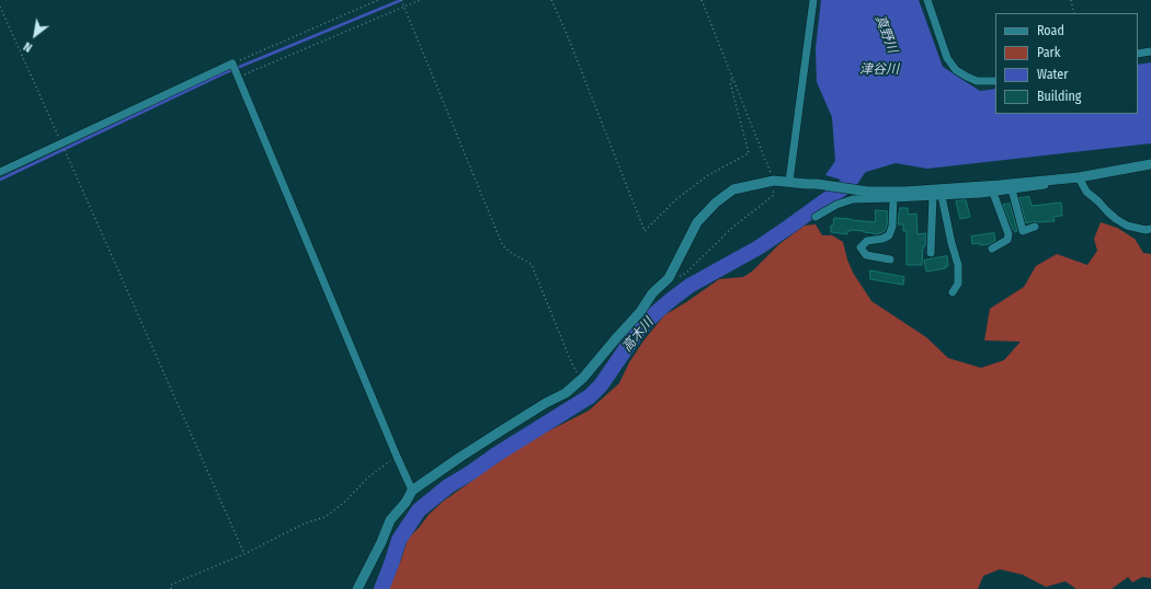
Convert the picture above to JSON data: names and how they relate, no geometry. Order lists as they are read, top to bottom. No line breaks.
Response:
{"water":["真野川","津谷川","高木川"],"legend":["Road","Park","Water","Building"],"north":"bottom left"}
